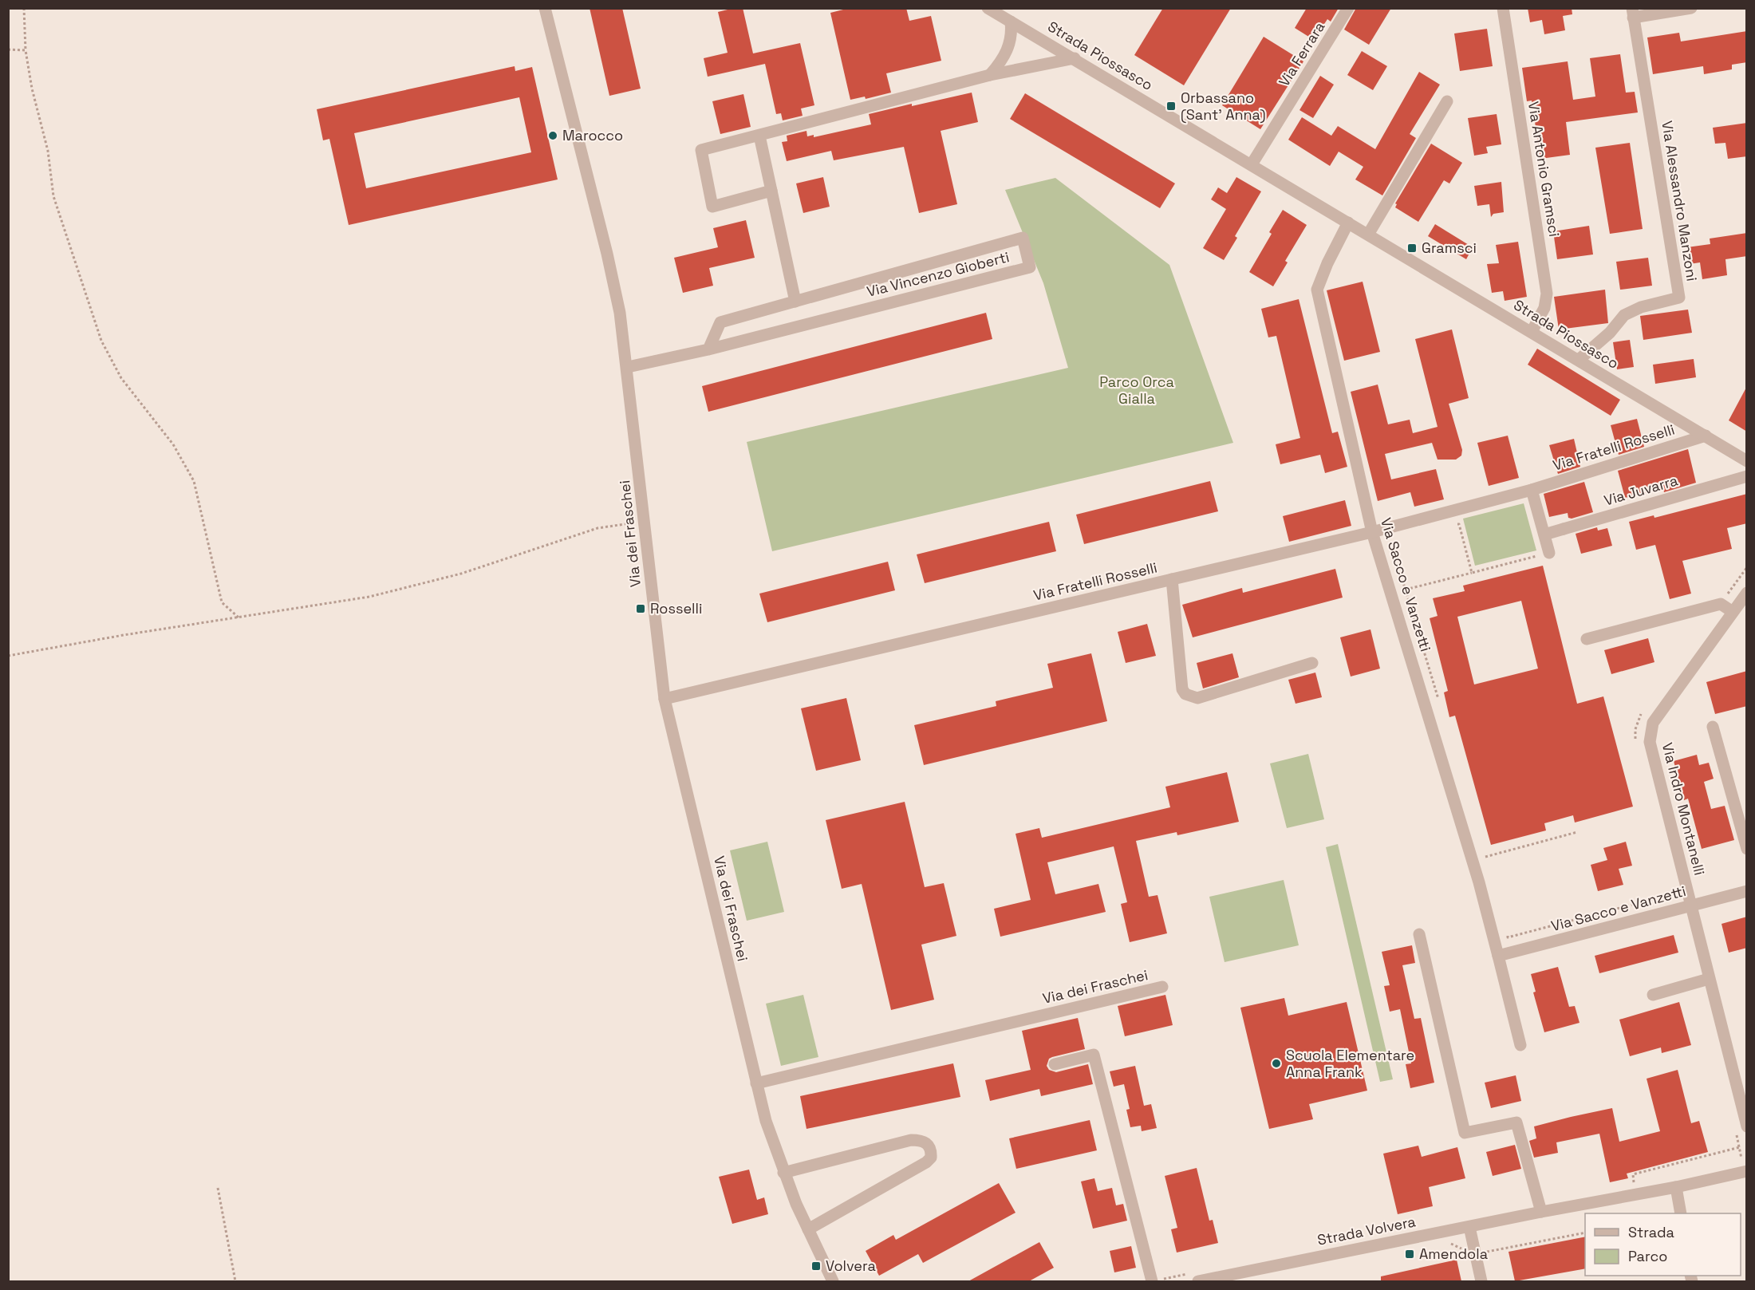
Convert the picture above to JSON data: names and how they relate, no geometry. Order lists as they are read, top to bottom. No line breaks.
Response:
{"streets":{"street":["Via Ferrara","Strada Piossasco","Via Antonio Gramsci","Via Alessandro Manzoni","Via Vincenzo Gioberti","Via Fratelli Rosselli","Via Juvarra","Via dei Fraschei","Via Sacco e Vanzetti","Via Indro Montanelli","Strada Volvera"]},"crossings":[["Via Ferrara","Strada Piossasco"],["Strada Piossasco","Via Antonio Gramsci"],["Strada Piossasco","Via Alessandro Manzoni"],["Strada Piossasco","Via Fratelli Rosselli"],["Strada Piossasco","Via Sacco e Vanzetti"],["Via Vincenzo Gioberti","Via dei Fraschei"],["Via Fratelli Rosselli","Via dei Fraschei"],["Via Fratelli Rosselli","Via Sacco e Vanzetti"],["Via Sacco e Vanzetti","Via Indro Montanelli"]],"parks":["Parco Orca Gialla"],"places":{"transit":["Orbassano (Sant' Anna)","Gramsci","Rosselli","Amendola","Volvera"],"other":["Marocco","Scuola Elementare Anna Frank"]},"legend":["Strada","Parco"]}
